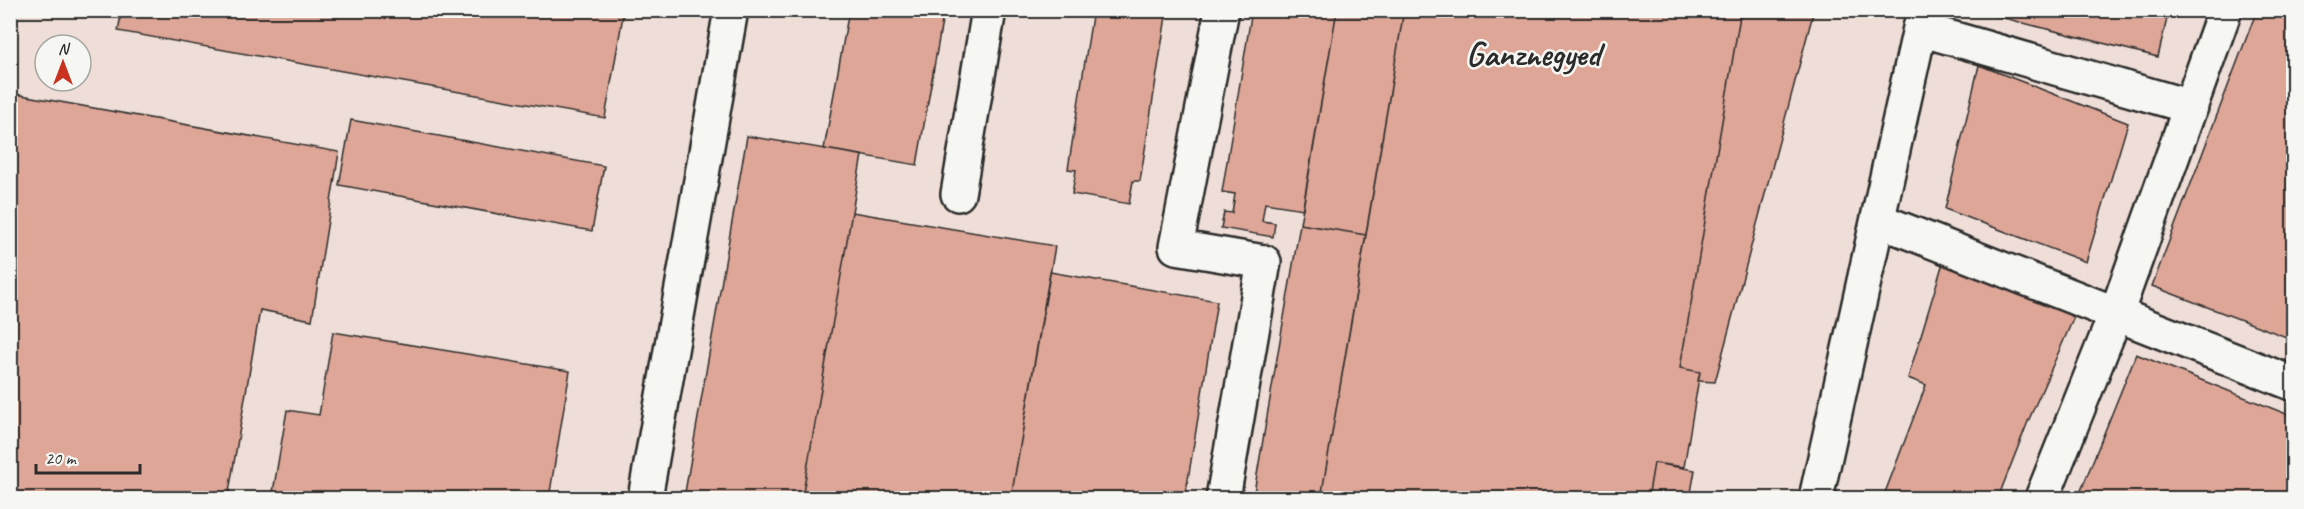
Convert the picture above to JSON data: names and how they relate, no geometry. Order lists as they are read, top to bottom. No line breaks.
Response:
{"districts":["Ganznegyed"],"scale_bar":"20 m","north":"top"}
